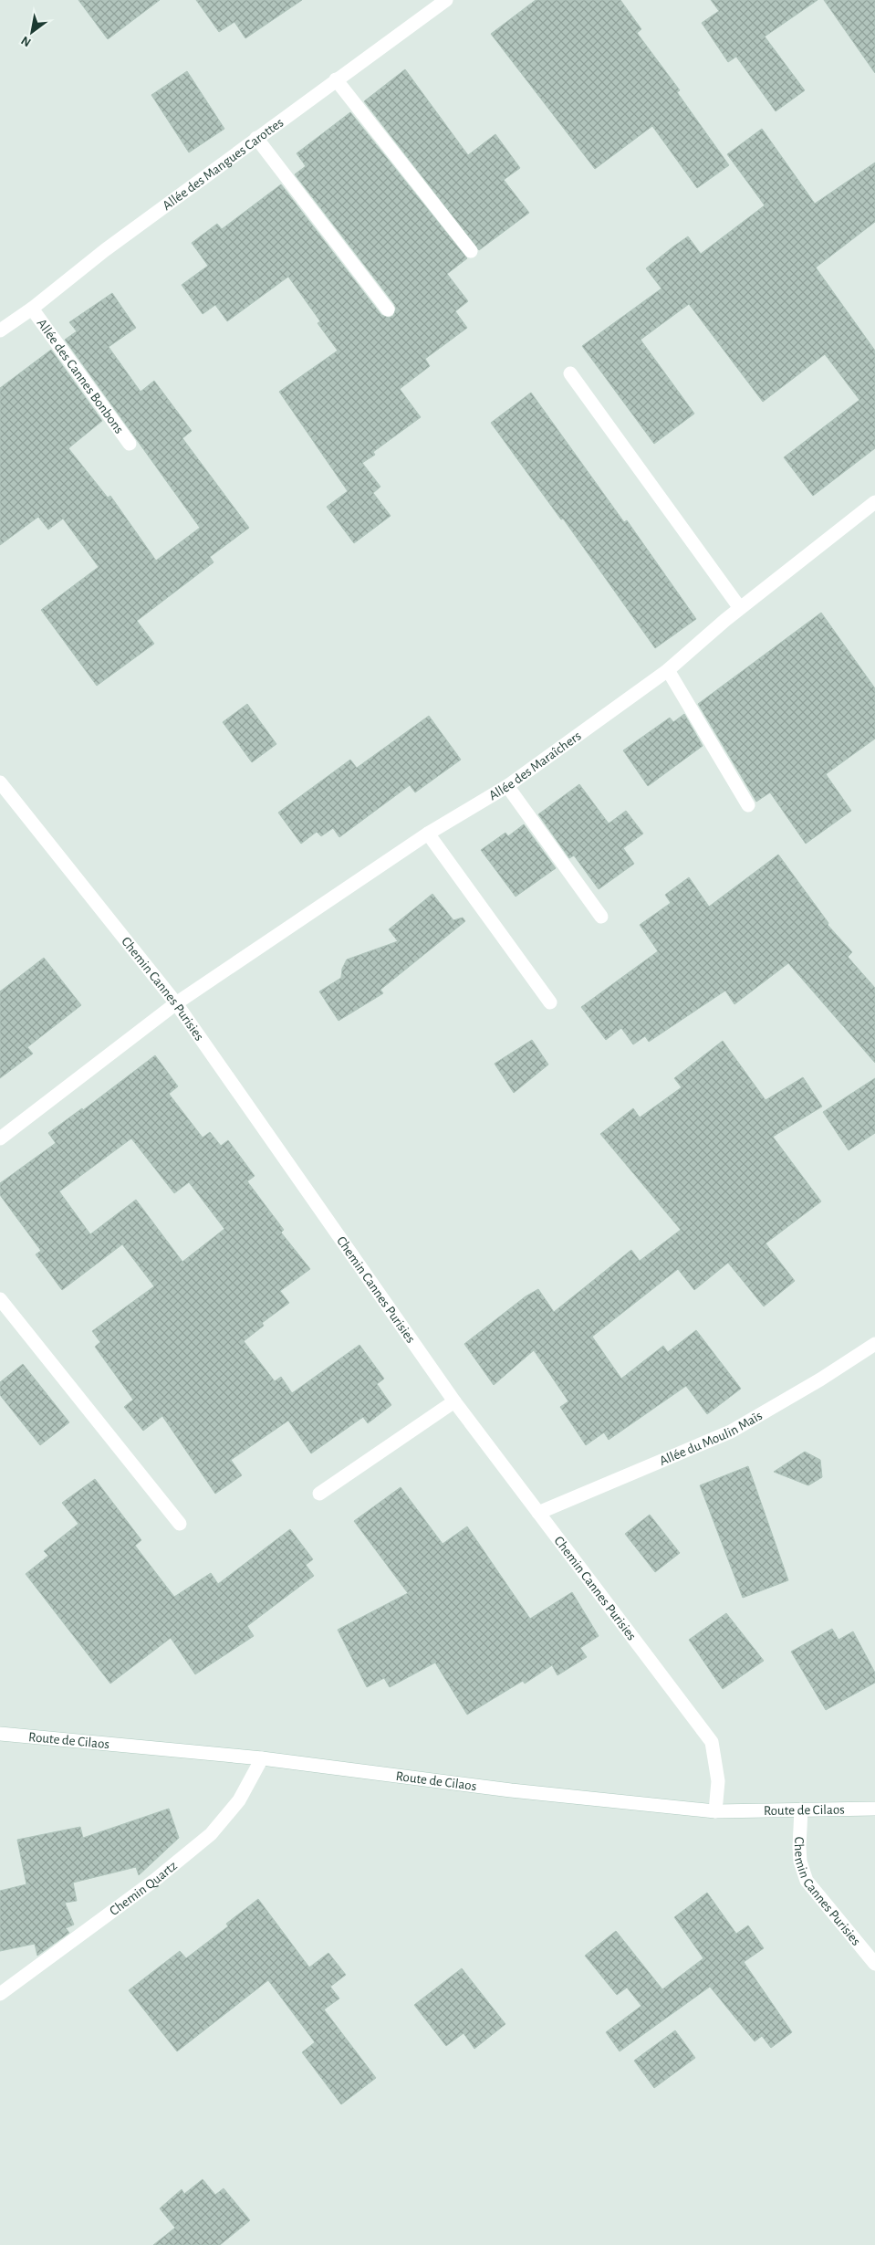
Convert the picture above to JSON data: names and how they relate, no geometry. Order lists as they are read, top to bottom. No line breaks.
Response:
{"streets":{"street":["Allée des Mangues Carottes","Allée des Cannes Bonbons","Allée des Maraîchers","Chemin Cannes Purisies","Allée du Moulin Maïs","Route de Cilaos","Chemin Quartz"]},"crossings":[["Allée des Mangues Carottes","Allée des Cannes Bonbons"],["Allée des Maraîchers","Chemin Cannes Purisies"],["Chemin Cannes Purisies","Allée du Moulin Maïs"],["Chemin Cannes Purisies","Route de Cilaos"],["Route de Cilaos","Chemin Quartz"]],"north":"bottom left"}
